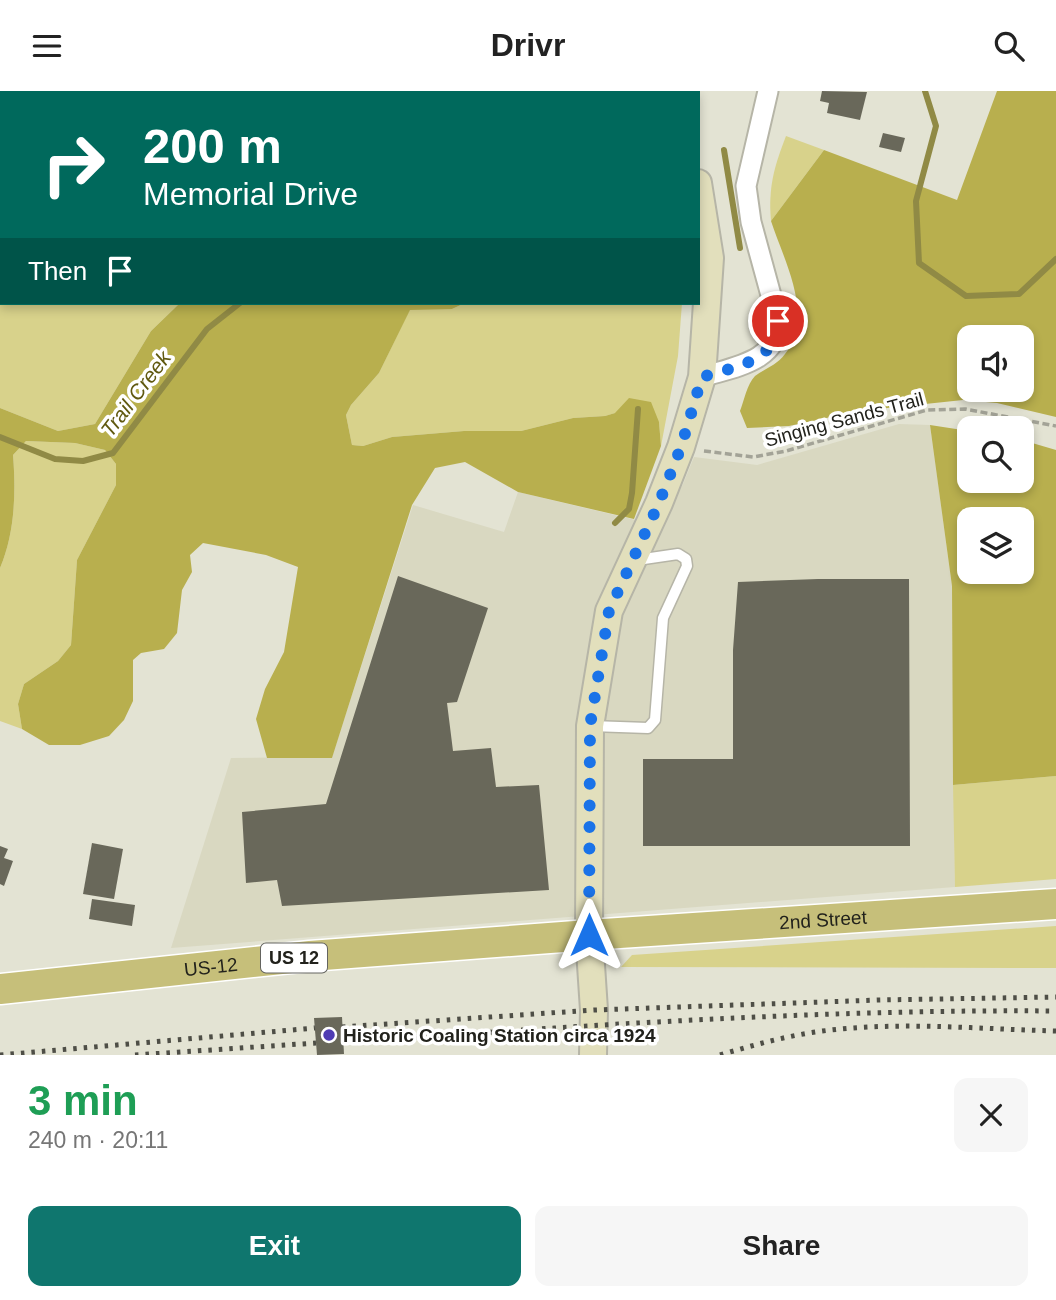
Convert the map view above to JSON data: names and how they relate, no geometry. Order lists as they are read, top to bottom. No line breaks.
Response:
{"streets":{"main road":["2nd Street","US 12","US-12"],"path":["Singing Sands Trail"]},"crossings":[["2nd Street","US-12"]],"water":["Trail Creek"],"places":["Historic Coaling Station circa 1924"],"page":{"header":"Drivr","turn":["200 m","Memorial Drive"],"then":"Then","heading":["3 min","240 m · 20:11"],"buttons":["Exit","Share"]}}
